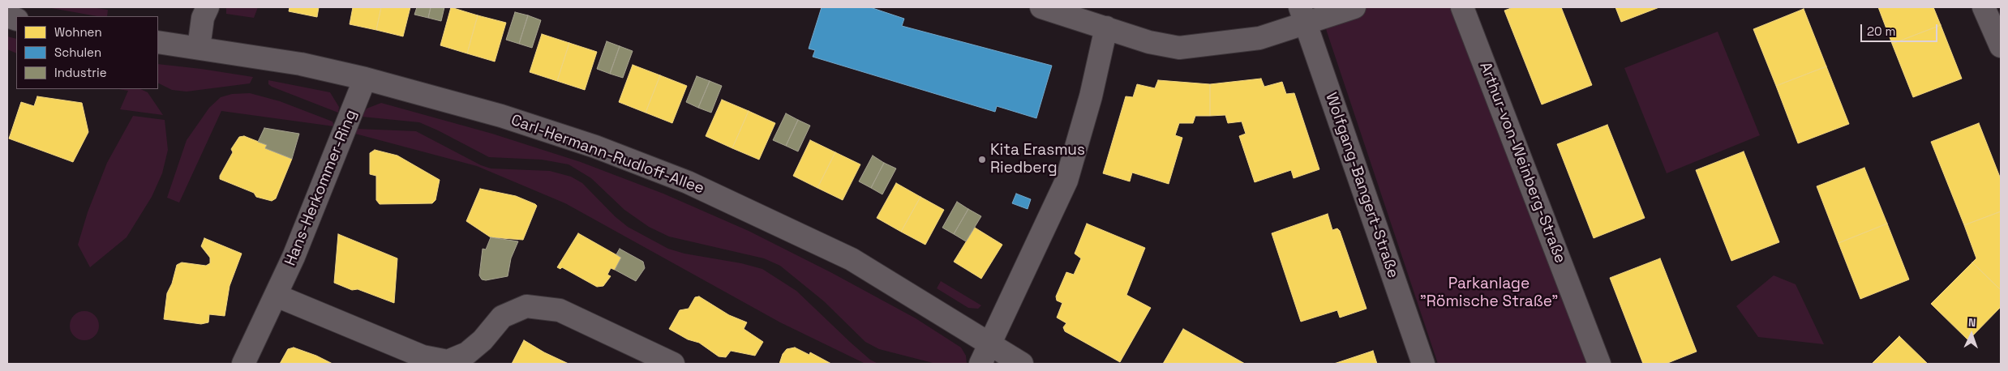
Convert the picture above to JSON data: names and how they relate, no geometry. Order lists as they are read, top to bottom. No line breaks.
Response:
{"streets":{"street":["Carl-Hermann-Rudloff-Allee","Arthur-von-Weinberg-Straße","Wolfgang-Bangert-Straße","Hans-Herkommer-Ring"]},"crossings":[["Carl-Hermann-Rudloff-Allee","Hans-Herkommer-Ring"]],"parks":["Parkanlage \"Römische Straße\""],"places":["Kita Erasmus Riedberg"],"legend":["Wohnen","Schulen","Industrie"],"scale_bar":"20 m","north":"top"}
